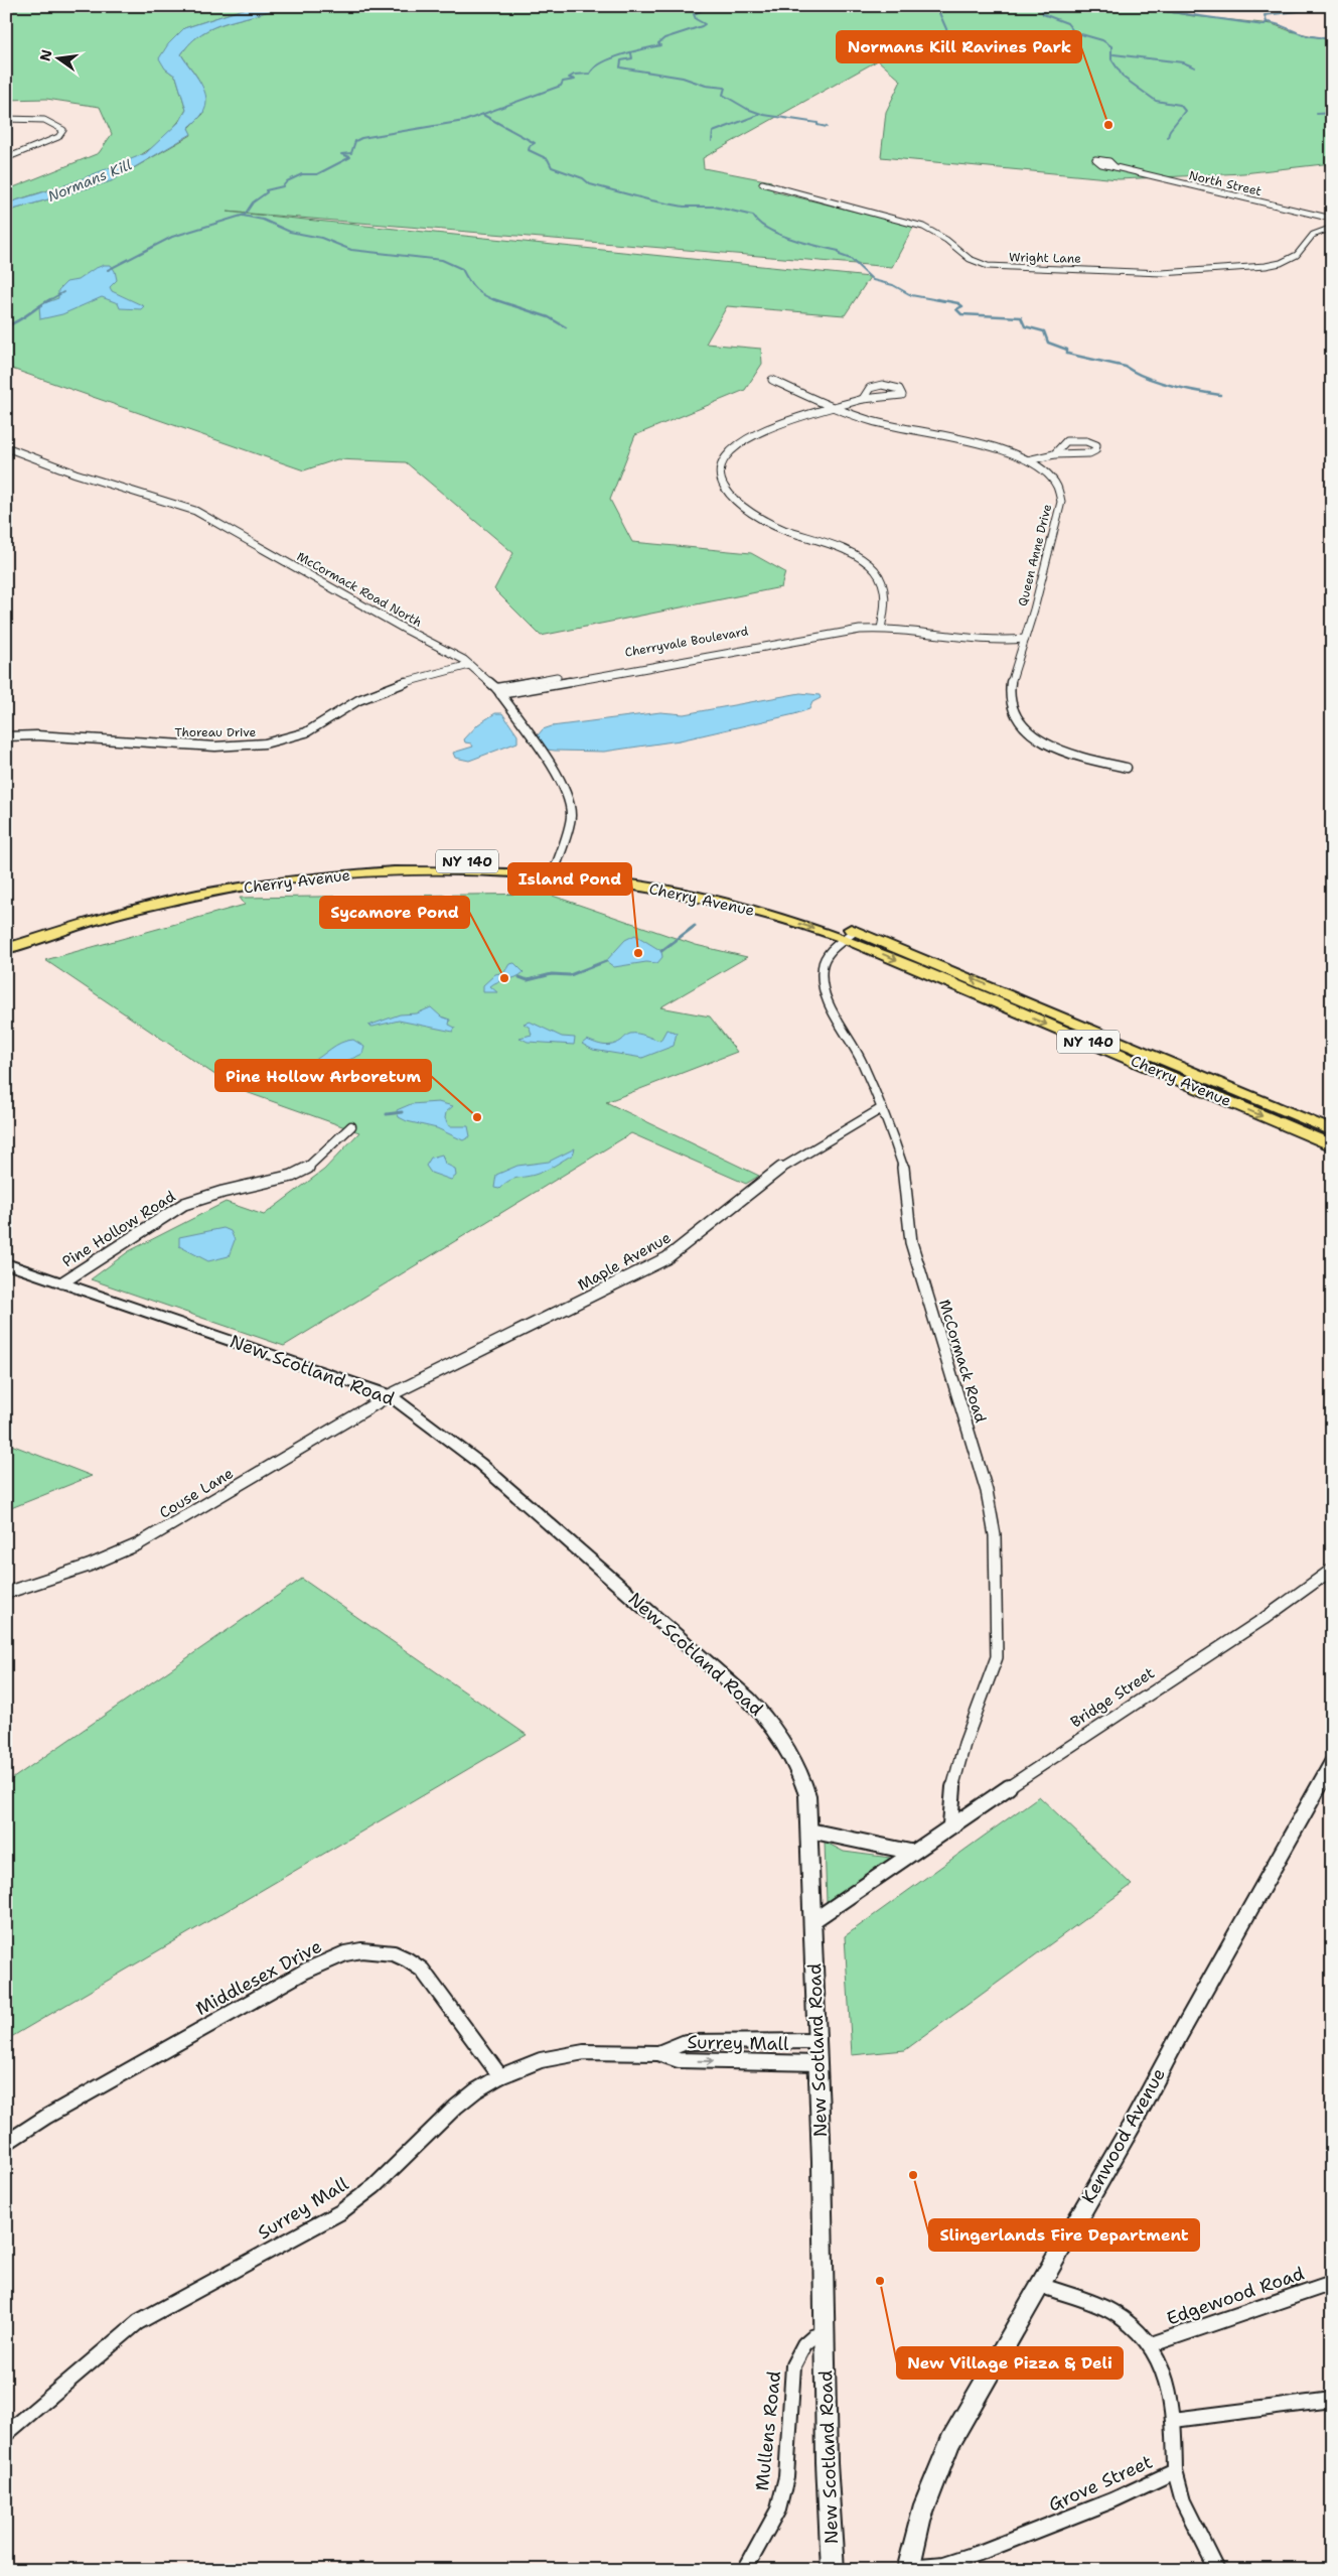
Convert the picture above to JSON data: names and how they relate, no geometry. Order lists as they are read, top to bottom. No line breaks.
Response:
{"streets":{"main road":["NY 140","Cherry Avenue","New Scotland Road","Kenwood Avenue"],"street":["North Street","Wright Lane","Queen Anne Drive","McCormack Road North","Cherryvale Boulevard","Thoreau Drive","Pine Hollow Road","Maple Avenue","McCormack Road","Couse Lane","Bridge Street","Middlesex Drive","Surrey Mall","Edgewood Road","Mullens Road","Grove Street"]},"crossings":[["McCormack Road North","Cherryvale Boulevard"],["McCormack Road North","Thoreau Drive"],["McCormack Road North","Cherry Avenue"],["Cherry Avenue","McCormack Road"],["Pine Hollow Road","New Scotland Road"],["Maple Avenue","McCormack Road"],["Maple Avenue","New Scotland Road"],["Maple Avenue","Couse Lane"],["McCormack Road","Bridge Street"],["New Scotland Road","Couse Lane"],["New Scotland Road","Bridge Street"],["New Scotland Road","Surrey Mall"],["New Scotland Road","Mullens Road"],["Middlesex Drive","Surrey Mall"],["Kenwood Avenue","Grove Street"],["Edgewood Road","Grove Street"]],"water":["Normans Kill"],"places":["Normans Kill Ravines Park","Island Pond","Sycamore Pond","Pine Hollow Arboretum","Slingerlands Fire Department","New Village Pizza & Deli"],"north":"left"}
